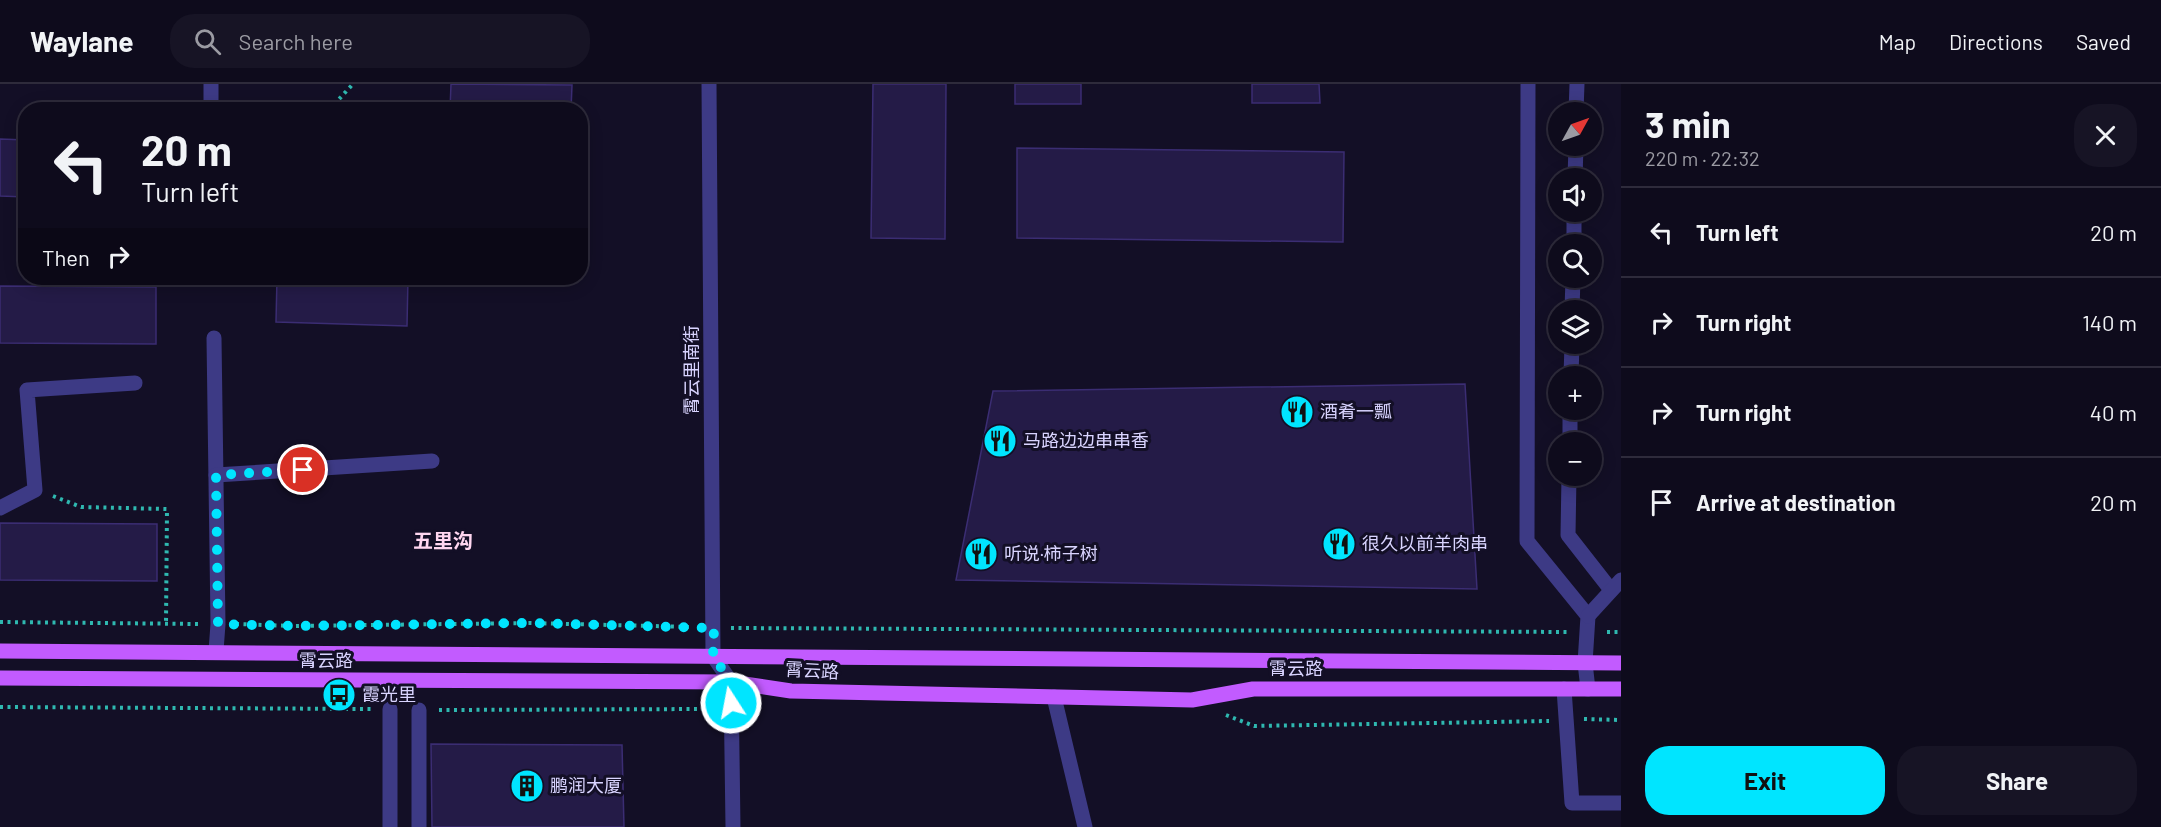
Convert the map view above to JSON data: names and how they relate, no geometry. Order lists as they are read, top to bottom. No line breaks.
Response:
{"streets":{"main road":["霄云路"],"street":["霄云里南街"]},"crossings":[["霄云里南街","霄云路"]],"districts":["五里沟"],"places":{"restaurant":["酒肴一瓢","马路边边串串香","很久以前羊肉串","听说·柿子树"],"bus stop":["霞光里"],"building":["鹏润大厦"]},"north":"top right","page":{"header":"Waylane","search":"Search here","nav":["Map","Directions","Saved"],"heading":["3 min","220 m · 22:32"],"map_buttons":["+","−"],"turn":["20 m","Turn left"],"list":[{"name":"Turn left","value":"20 m"},{"name":"Turn right","value":"140 m"},{"name":"Turn right","value":"40 m"},{"name":"Arrive at destination","value":"20 m"}],"then":"Then","buttons":["Exit","Share"]}}
